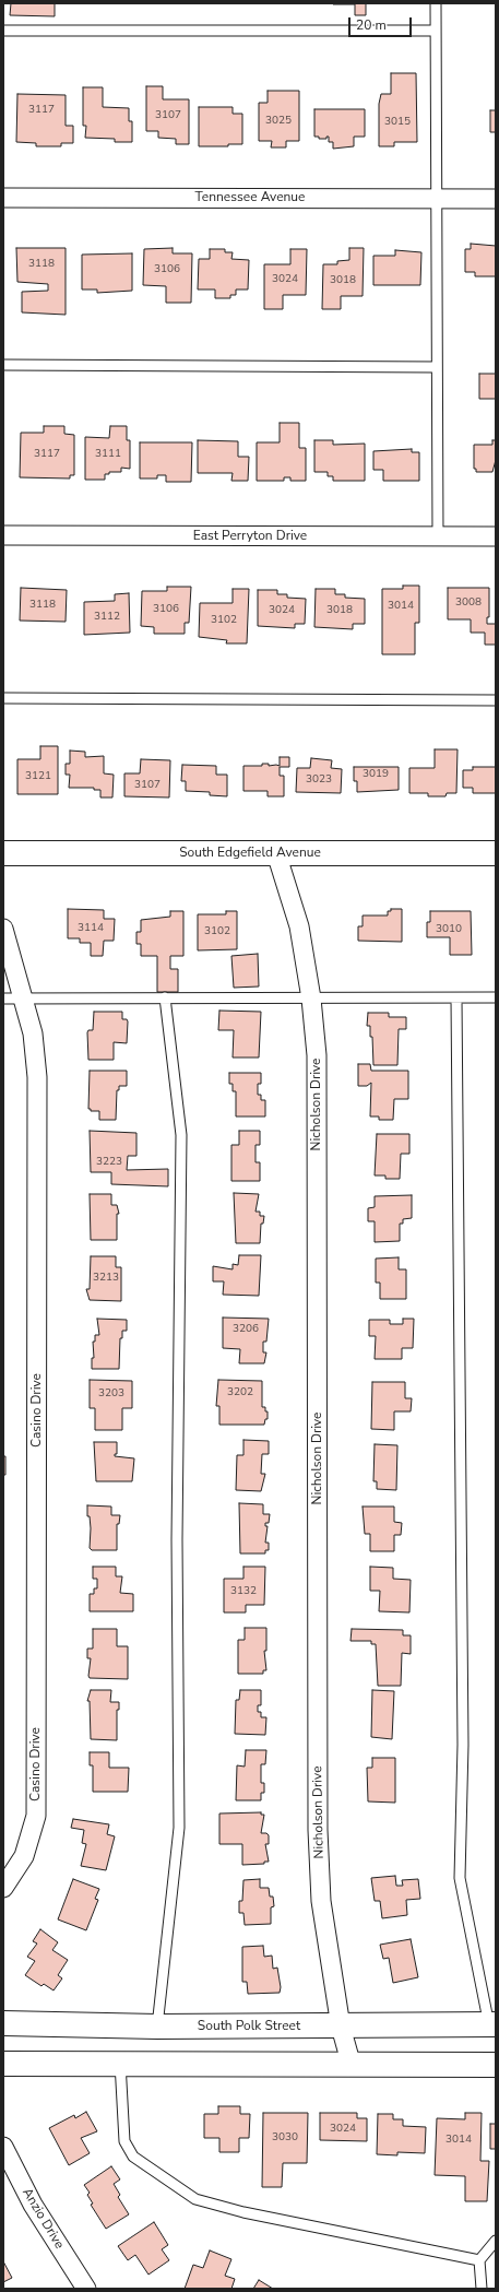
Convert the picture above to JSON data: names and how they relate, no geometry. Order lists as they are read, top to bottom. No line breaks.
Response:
{"streets":{"main road":["South Edgefield Avenue","South Polk Street"],"street":["Tennessee Avenue","East Perryton Drive","Nicholson Drive","Casino Drive","Anzio Drive"]},"crossings":[["South Edgefield Avenue","Nicholson Drive"],["Nicholson Drive","South Polk Street"]],"house_numbers":["3117","3107","3025","3015","3118","3106","3024","3018","3117","3111","3008","3118","3014","3106","3024","3018","3112","3102","3019","3121","3023","3107","3114","3010","3102","3223","3213","3206","3202","3203","3132","3024","3030","3014"],"scale_bar":"20 m"}
